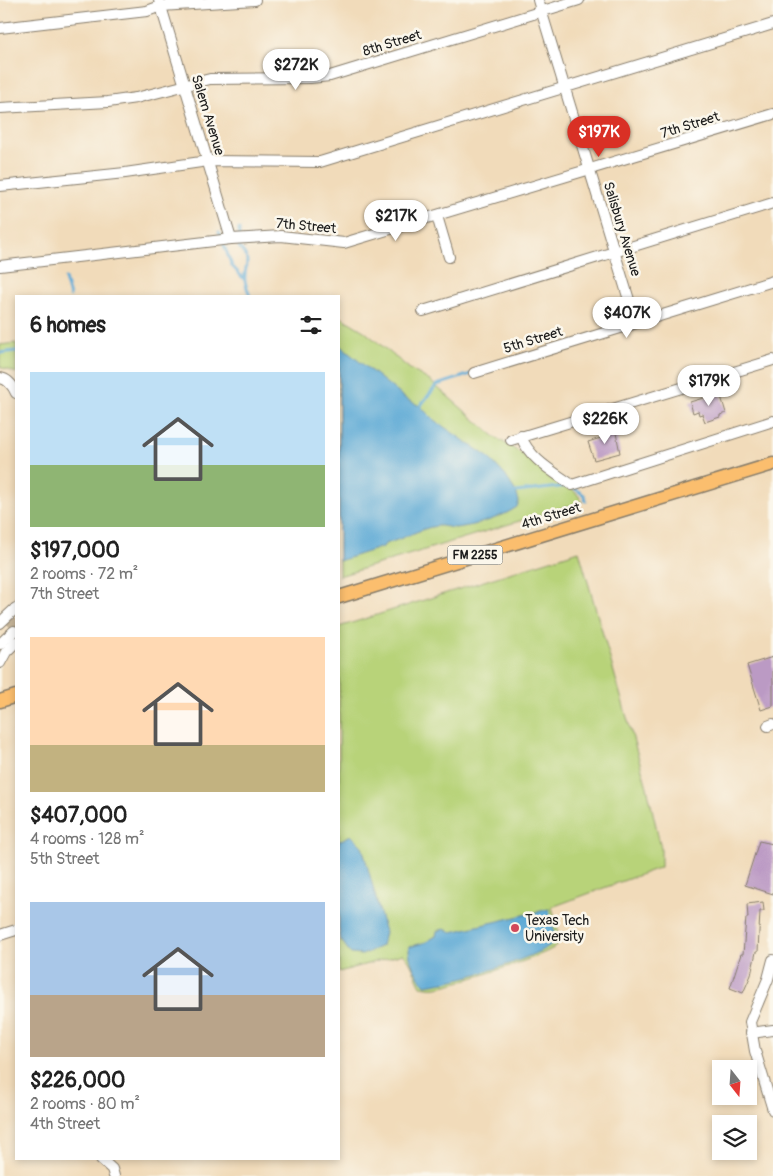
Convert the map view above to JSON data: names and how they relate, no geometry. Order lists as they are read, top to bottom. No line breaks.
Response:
{"streets":{"main road":["4th Street","FM 2255"],"street":["8th Street","Salem Avenue","7th Street","Salisbury Avenue","5th Street"]},"crossings":[["8th Street","Salem Avenue"],["8th Street","Salisbury Avenue"],["Salem Avenue","7th Street"],["7th Street","Salisbury Avenue"],["Salisbury Avenue","5th Street"]],"places":["Texas Tech University"],"north":"bottom","page":{"price":["$272K","$197K","$217K","$407K","$179K","$226K"],"heading":"6 homes","list":[{"name":"$197,000","note":"2 rooms · 72 m² · 7th Street"},{"name":"$407,000","note":"4 rooms · 128 m² · 5th Street"},{"name":"$226,000","note":"2 rooms · 80 m² · 4th Street"}]}}
